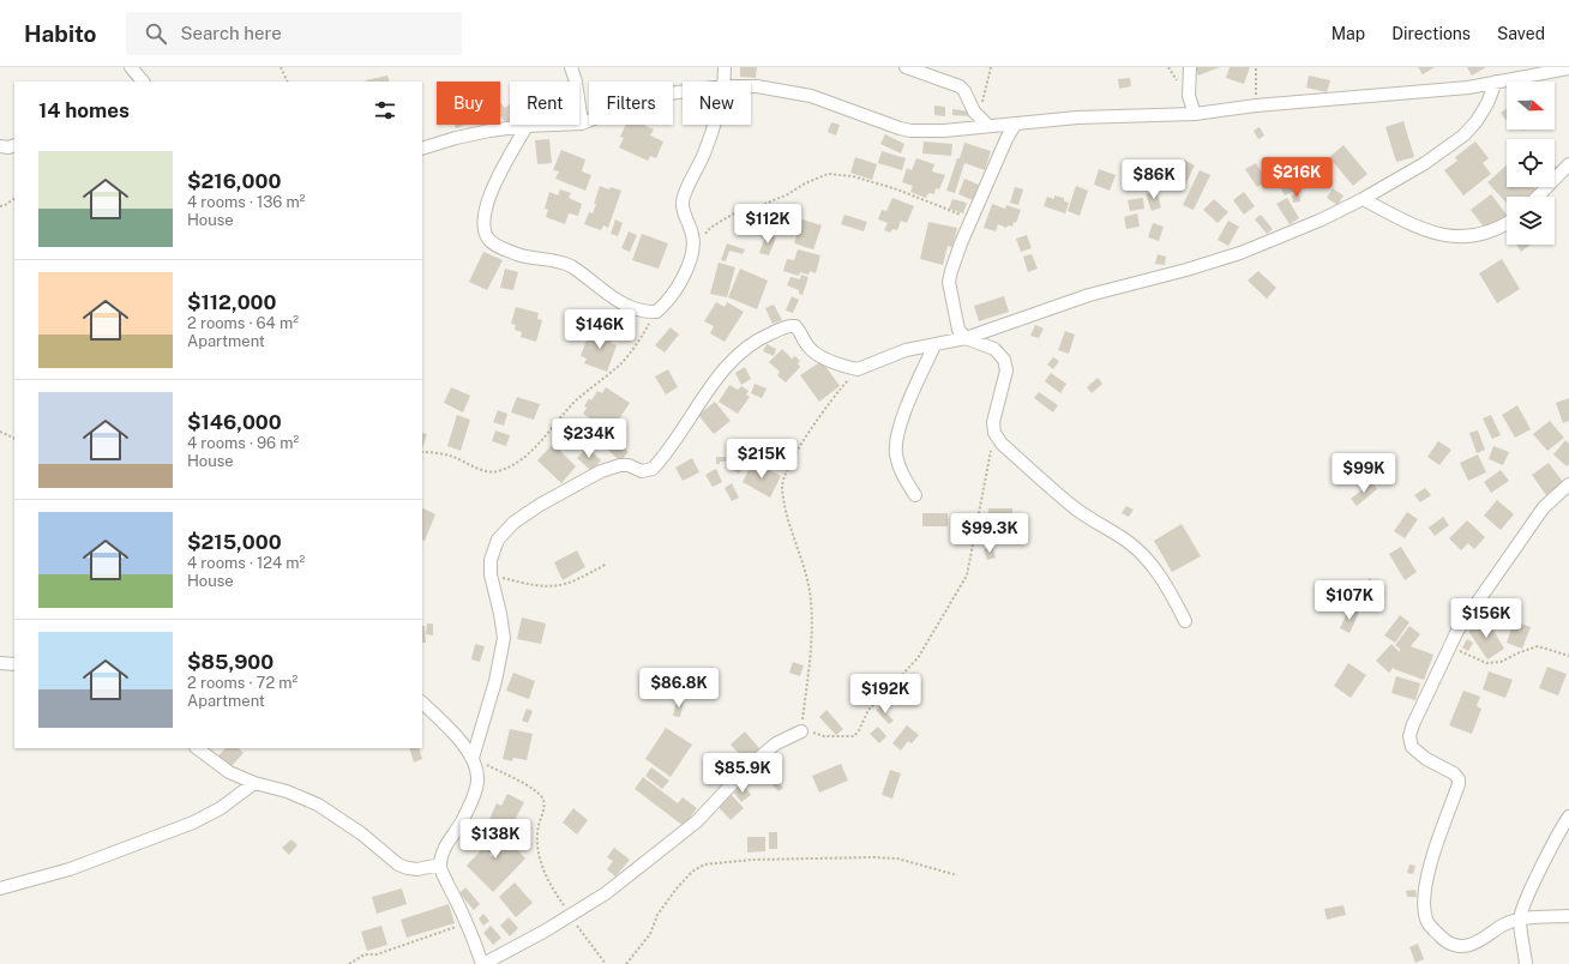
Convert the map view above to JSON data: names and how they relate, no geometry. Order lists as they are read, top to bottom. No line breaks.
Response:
{"north":"right","page":{"header":"Habito","search":"Search here","nav":["Map","Directions","Saved"],"chip":["Buy","Rent","Filters","New"],"heading":"14 homes","list":[{"name":"$216,000","note":"4 rooms · 136 m² · House"},{"name":"$112,000","note":"2 rooms · 64 m² · Apartment"},{"name":"$146,000","note":"4 rooms · 96 m² · House"},{"name":"$215,000","note":"4 rooms · 124 m² · House"},{"name":"$85,900","note":"2 rooms · 72 m² · Apartment"}],"price":["$216K","$86K","$112K","$146K","$234K","$215K","$99K","$99.3K","$107K","$156K","$86.8K","$192K","$85.9K","$138K"]}}
